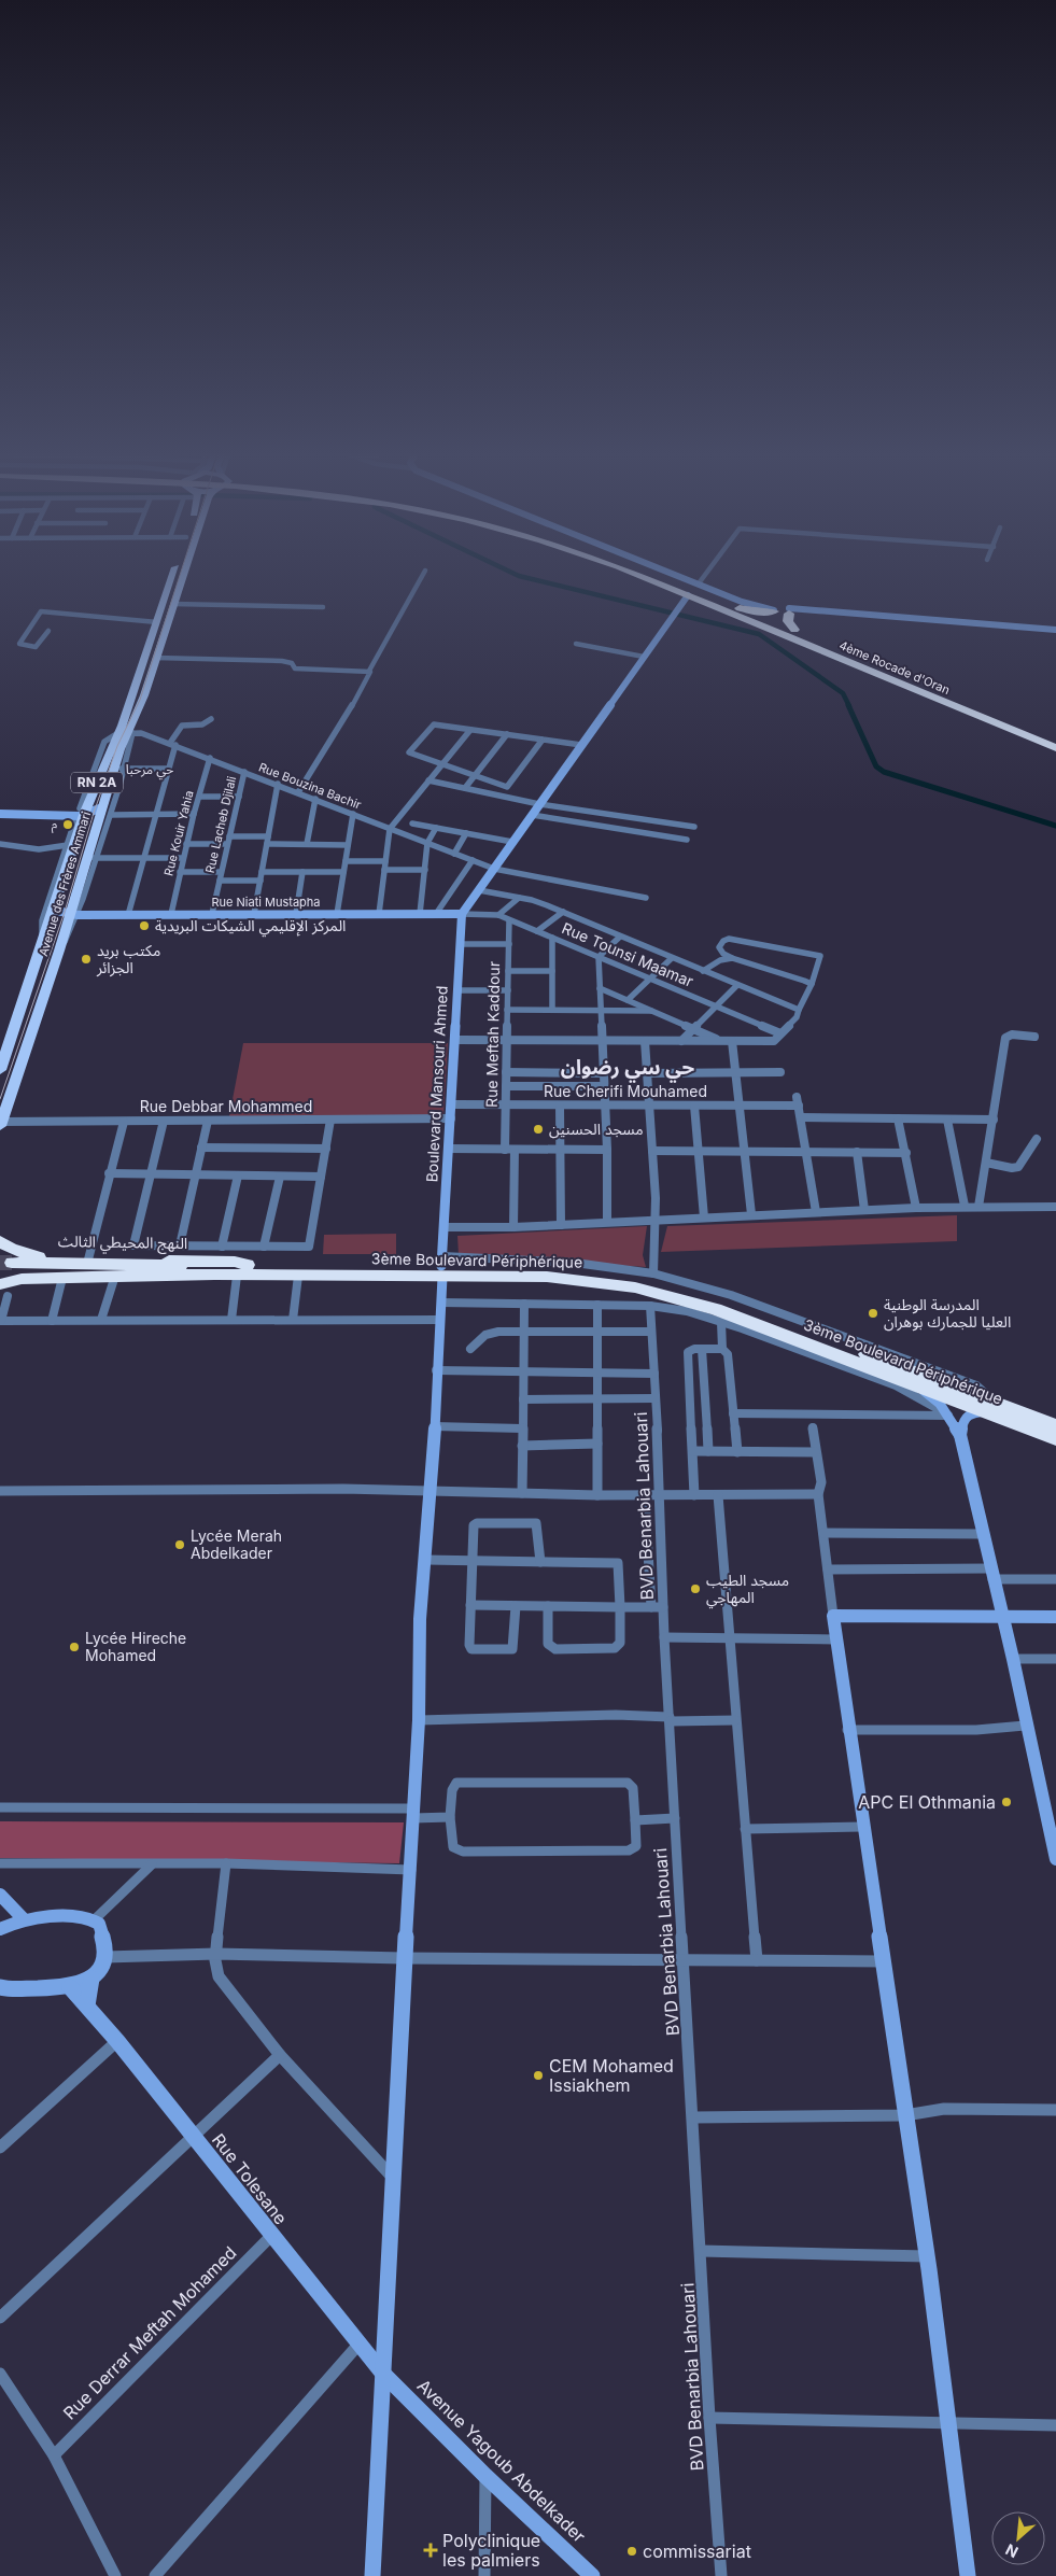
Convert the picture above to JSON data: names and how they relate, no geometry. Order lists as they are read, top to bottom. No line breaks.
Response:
{"streets":{"highway":["4ème Rocade d'Oran","النهج المحيطي الثالث","3ème Boulevard Périphérique"],"main road":["RN 2A","Avenue des Frères Ammari","Rue Niati Mustapha","Boulevard Mansouri Ahmed","Rue Tolesane","Avenue Yagoub Abdelkader"],"street":["Rue Bouzina Bachir","Rue Lacheb Djilali","Rue Kouir Yahia","Rue Tounsi Maamar","Rue Meftah Kaddour","Rue Cherifi Mouhamed","Rue Debbar Mohammed","BVD Benarbia Lahouari","Rue Derrar Meftah Mohamed"]},"crossings":[["Rue Bouzina Bachir","Rue Lacheb Djilali"],["Rue Bouzina Bachir","Rue Kouir Yahia"],["Rue Bouzina Bachir","Avenue des Frères Ammari"],["Rue Lacheb Djilali","Rue Niati Mustapha"],["Rue Kouir Yahia","Rue Niati Mustapha"],["Avenue des Frères Ammari","Rue Niati Mustapha"],["Avenue des Frères Ammari","Rue Debbar Mohammed"],["Rue Niati Mustapha","Rue Tounsi Maamar"],["Rue Niati Mustapha","Boulevard Mansouri Ahmed"],["Rue Tounsi Maamar","Rue Meftah Kaddour"],["Rue Tounsi Maamar","Boulevard Mansouri Ahmed"],["Rue Meftah Kaddour","Rue Cherifi Mouhamed"],["Boulevard Mansouri Ahmed","Rue Cherifi Mouhamed"],["Boulevard Mansouri Ahmed","Rue Debbar Mohammed"],["Boulevard Mansouri Ahmed","3ème Boulevard Périphérique"],["Boulevard Mansouri Ahmed","Rue Tolesane"],["Boulevard Mansouri Ahmed","Avenue Yagoub Abdelkader"],["النهج المحيطي الثالث","3ème Boulevard Périphérique"],["Rue Tolesane","Rue Derrar Meftah Mohamed"],["Rue Tolesane","Avenue Yagoub Abdelkader"]],"districts":["حي مرحبا","حي سي رضوان"],"places":{"other":["م","المركز الإقليمي الشيكات البريدية","مكتب بريد الجزائر","مسجد الحسنين","المدرسة الوطنية العليا للجمارك بوهران","Lycée Merah Abdelkader","مسجد الطيب المهاجي","Lycée Hireche Mohamed","APC El Othmania","CEM Mohamed Issiakhem","commissariat"],"health":["Polyclinique les palmiers"]},"north":"bottom left"}
